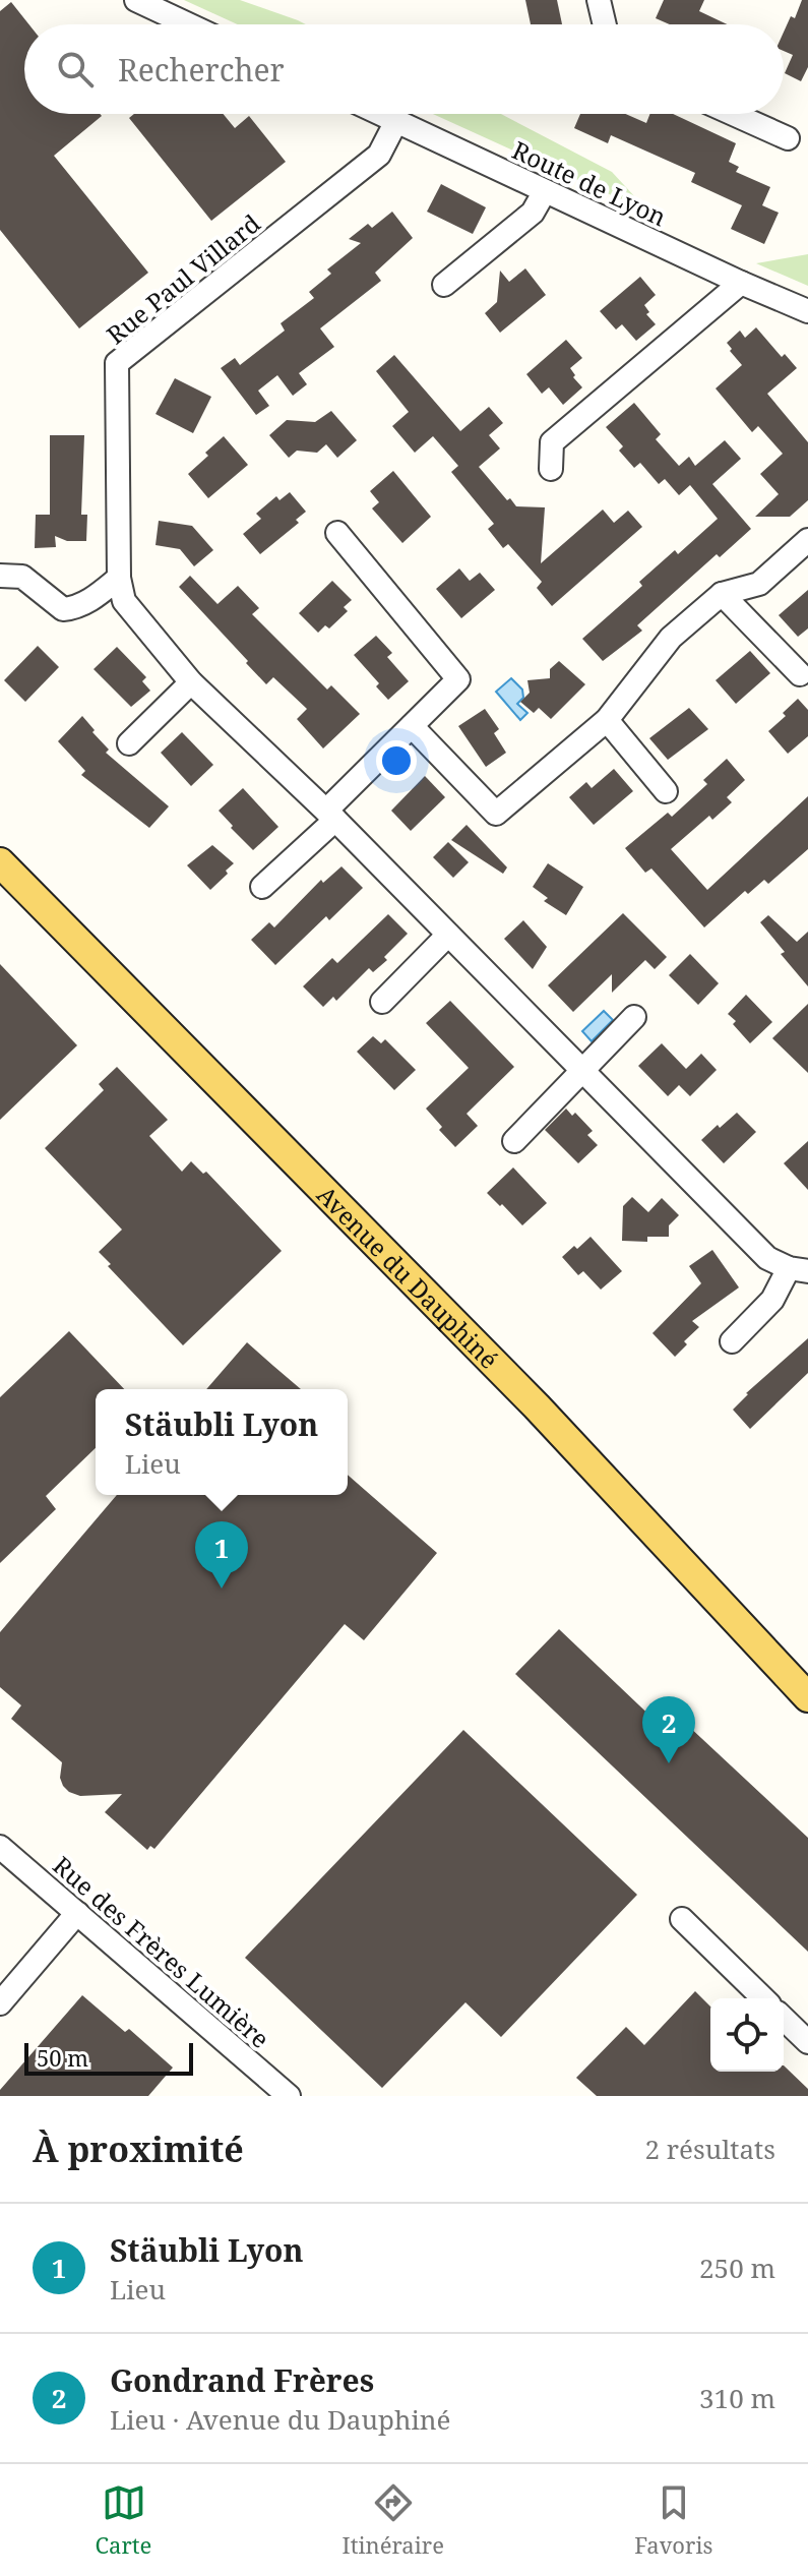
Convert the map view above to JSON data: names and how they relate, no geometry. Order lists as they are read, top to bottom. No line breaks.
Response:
{"streets":{"main road":["Avenue du Dauphiné"],"street":["Route de Lyon","Rue Paul Villard","Rue des Frères Lumière"]},"crossings":[["Route de Lyon","Rue Paul Villard"]],"scale_bar":"50 m","page":{"search":"Rechercher","popup":["Stäubli Lyon","Lieu"],"pins":["1","2"],"scale":"50 m","heading":["À proximité","2 résultats"],"list":[{"mark":"1","name":"Stäubli Lyon","note":"Lieu","value":"250 m"},{"mark":"2","name":"Gondrand Frères","note":"Lieu · Avenue du Dauphiné","value":"310 m"}],"nav":["Carte","Itinéraire","Favoris"]}}
